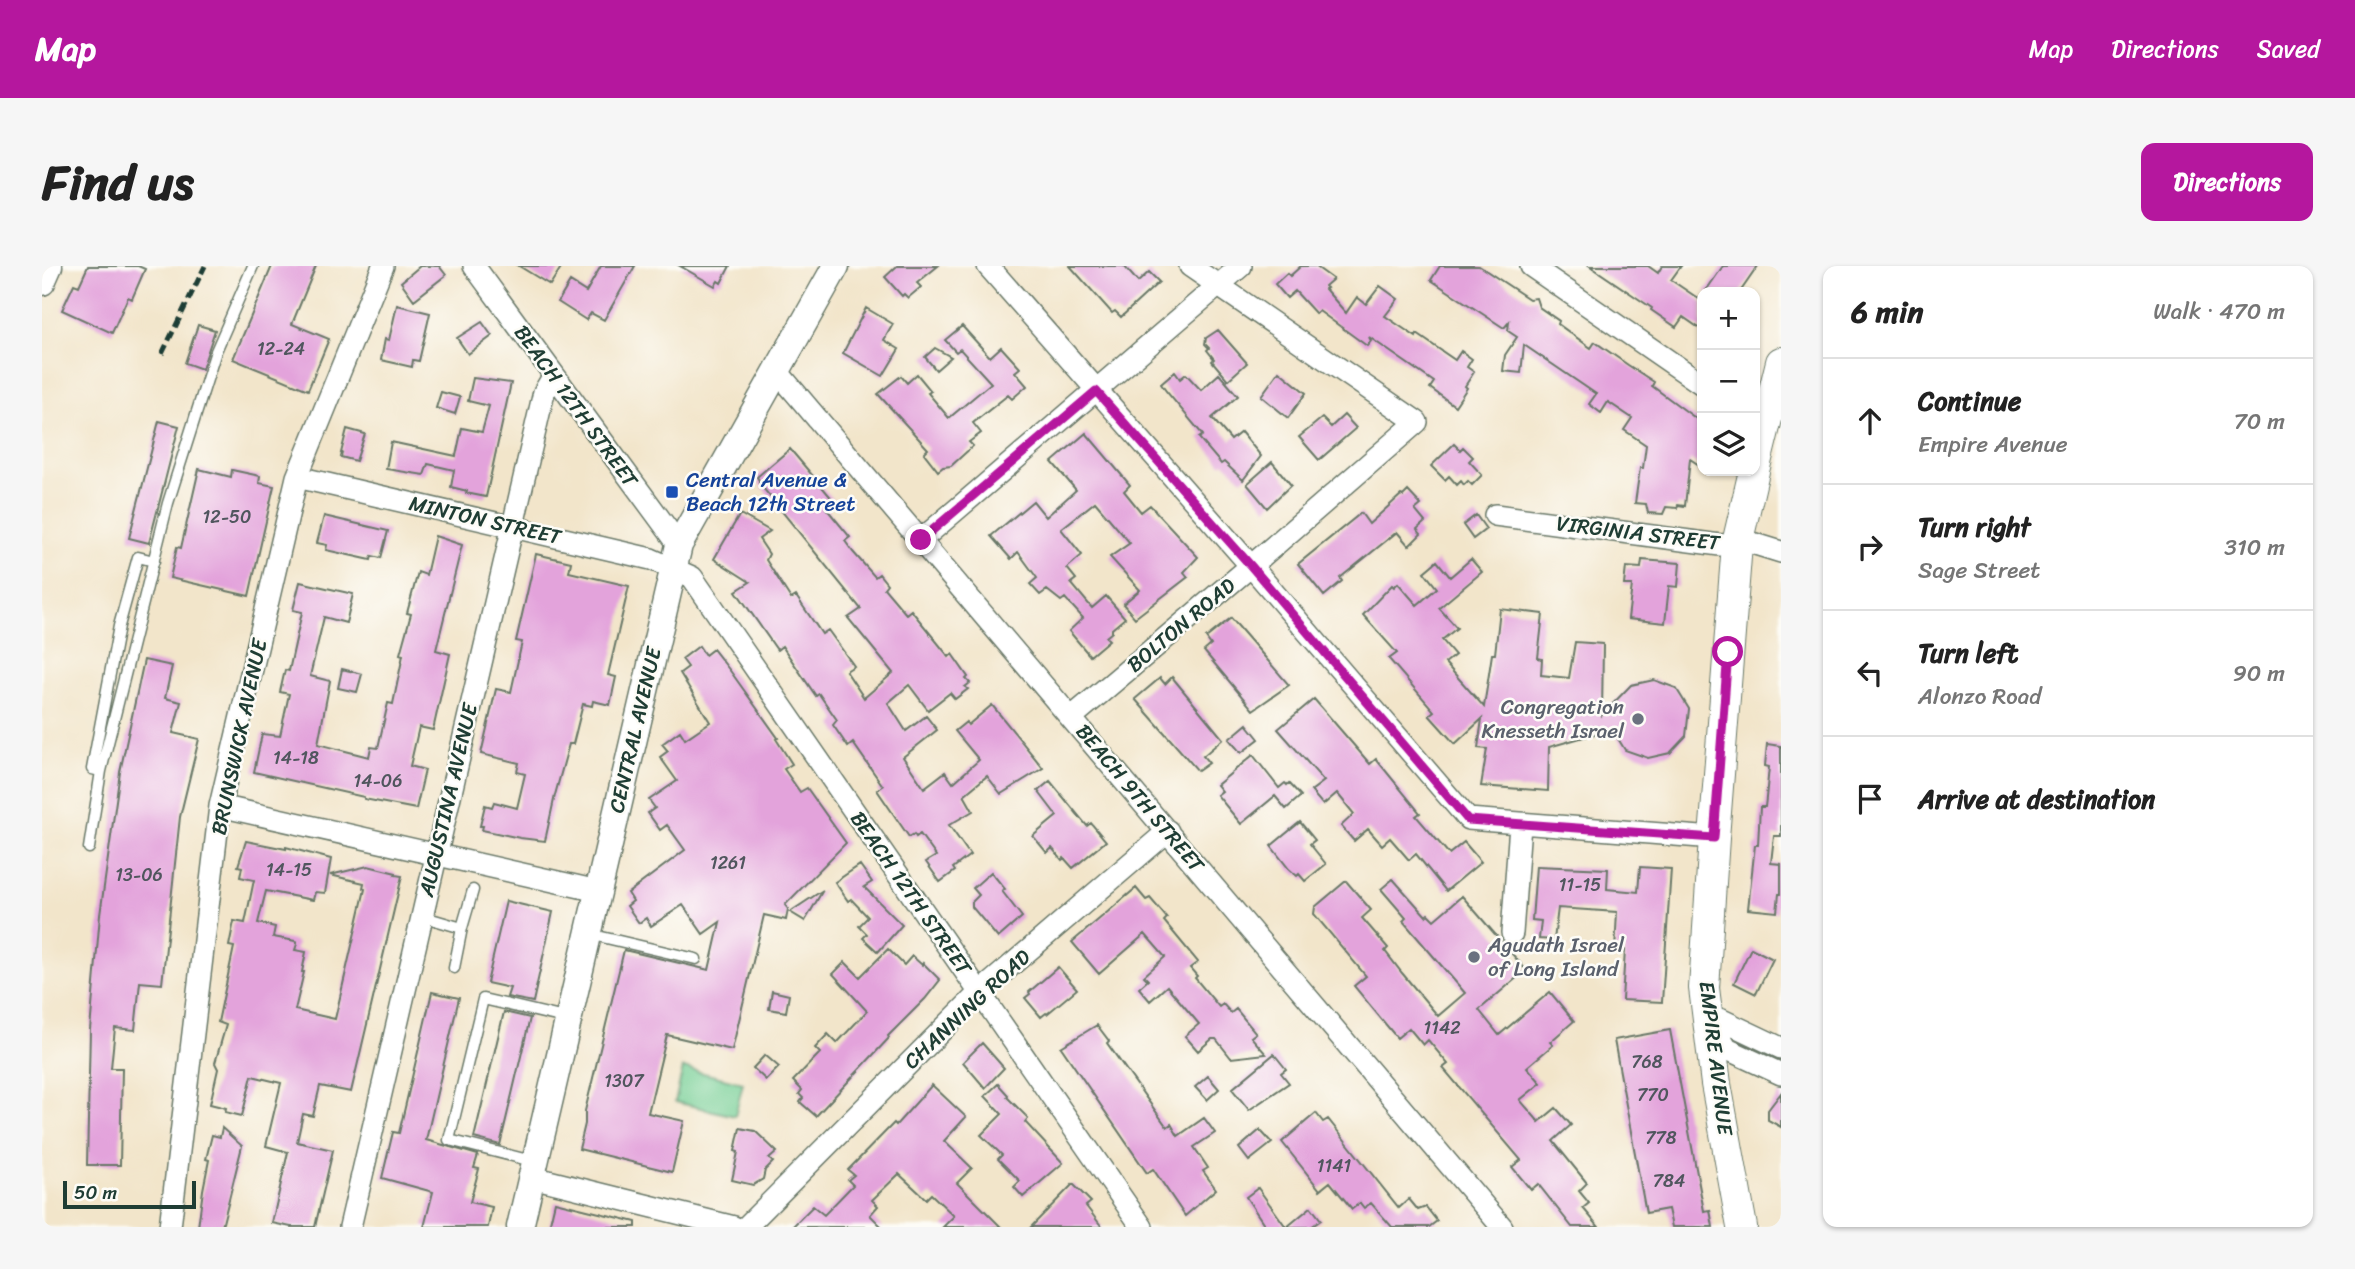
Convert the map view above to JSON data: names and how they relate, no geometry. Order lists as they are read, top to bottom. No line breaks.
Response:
{"streets":{"main road":["EMPIRE AVENUE"],"street":["BEACH 12TH STREET","MINTON STREET","VIRGINIA STREET","BOLTON ROAD","CENTRAL AVENUE","BRUNSWICK AVENUE","BEACH 9TH STREET","AUGUSTINA AVENUE","CHANNING ROAD"]},"crossings":[["BEACH 12TH STREET","MINTON STREET"],["BEACH 12TH STREET","CENTRAL AVENUE"],["BEACH 12TH STREET","AUGUSTINA AVENUE"],["BEACH 12TH STREET","CHANNING ROAD"],["MINTON STREET","CENTRAL AVENUE"],["MINTON STREET","BRUNSWICK AVENUE"],["MINTON STREET","AUGUSTINA AVENUE"],["VIRGINIA STREET","EMPIRE AVENUE"],["BOLTON ROAD","BEACH 9TH STREET"],["CENTRAL AVENUE","BEACH 9TH STREET"],["BEACH 9TH STREET","CHANNING ROAD"]],"places":{"transit":["Central Avenue & Beach 12th Street"],"other":["Congregation Knesseth Israel","Agudath Israel of Long Island"]},"house_numbers":["12-24","12-50","14-18","14-06","1261","14-15","13-06","11-15","1142","768","1307","770","778","1141","784"],"scale_bar":"50 m","page":{"header":"Map","nav":["Map","Directions","Saved"],"title":"Find us","buttons":"Directions","heading":["6 min","Walk · 470 m"],"map_buttons":["+","−"],"list":[["Continue","Empire Avenue","70 m"],["Turn right","Sage Street","310 m"],["Turn left","Alonzo Road","90 m"],"Arrive at destination"],"scale":"50 m"}}
